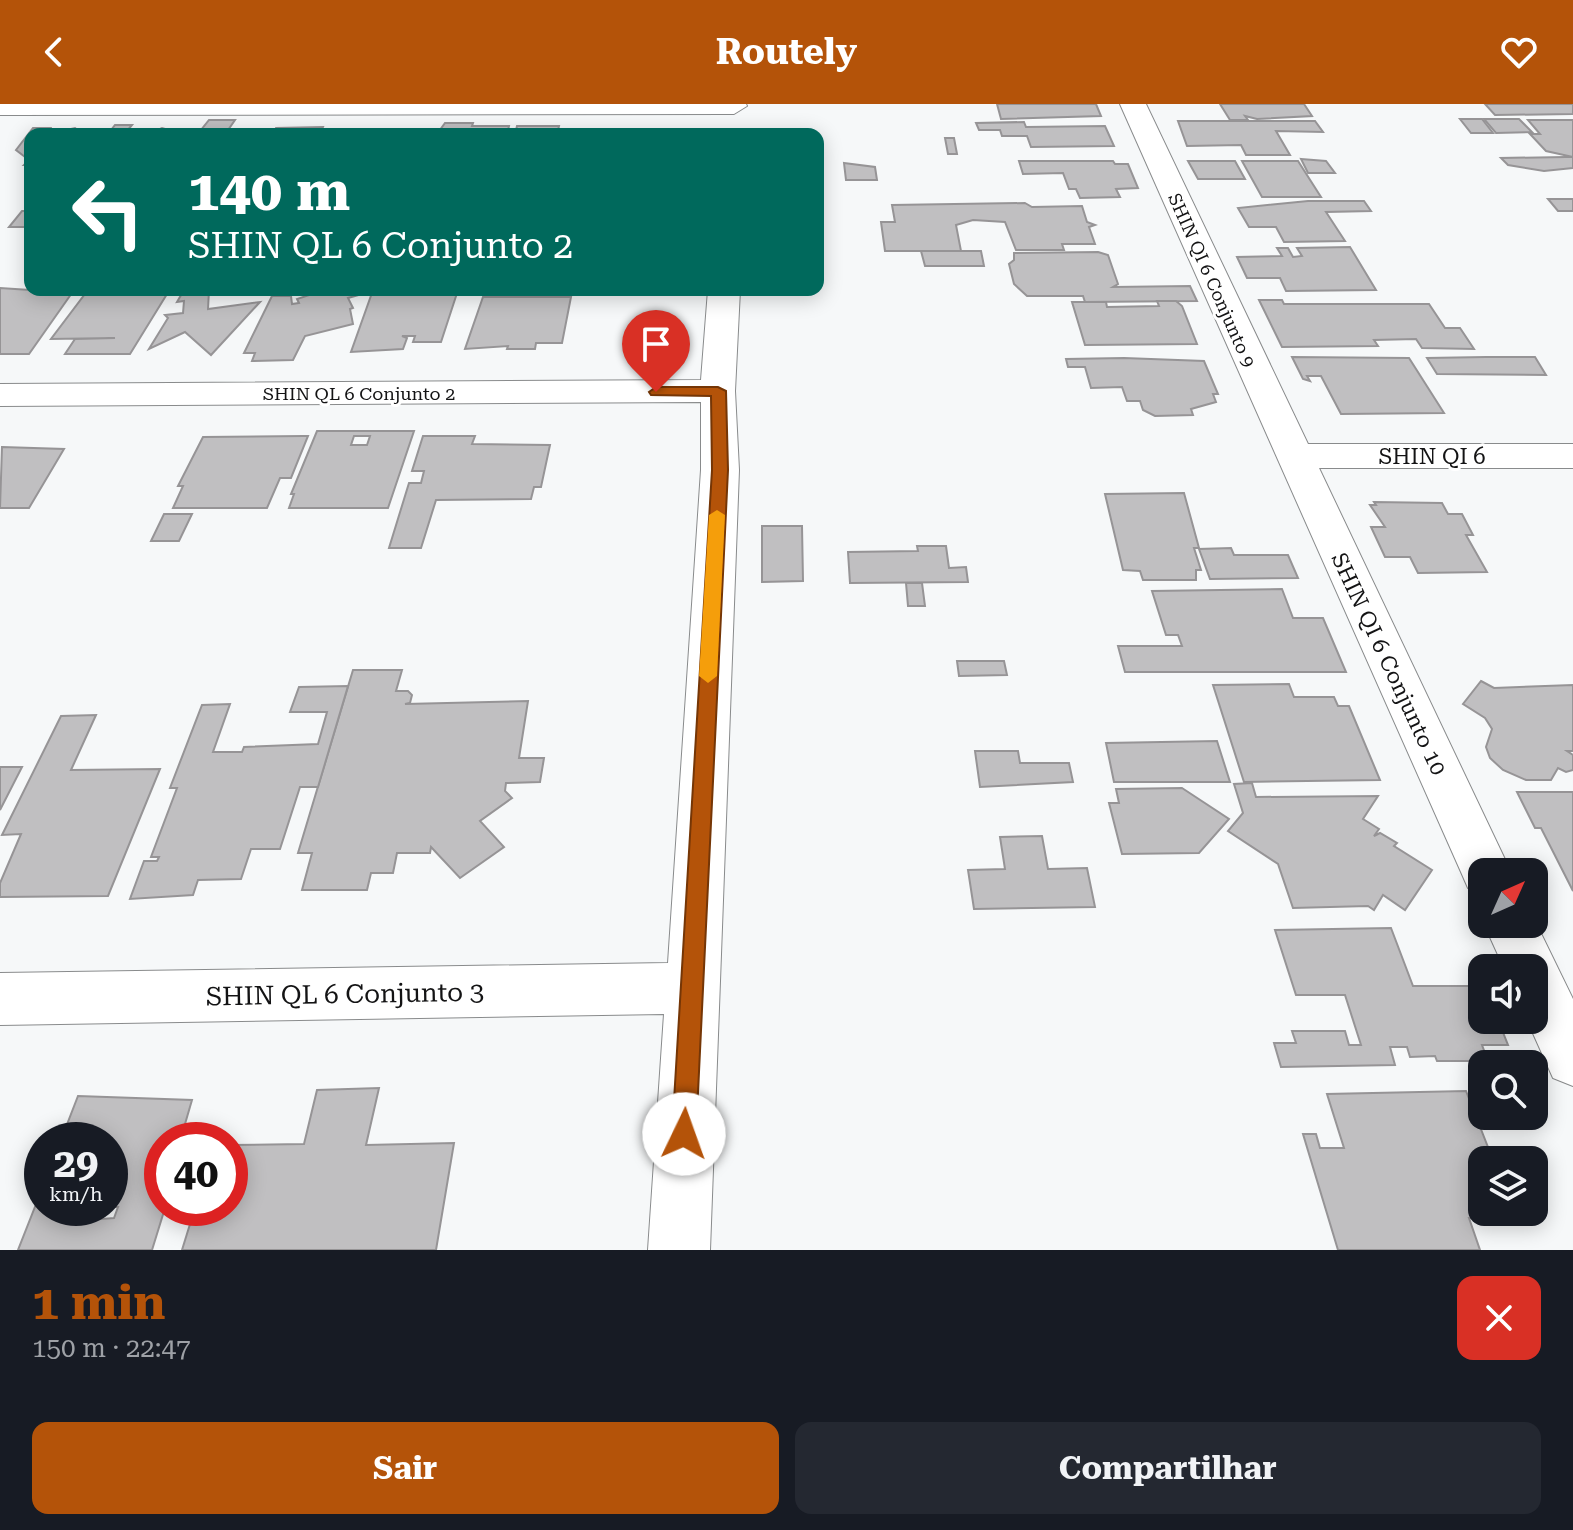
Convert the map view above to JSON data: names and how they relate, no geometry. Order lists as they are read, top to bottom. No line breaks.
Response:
{"streets":{"street":["SHIN QI 6 Conjunto 9","SHIN QL 6 Conjunto 2","SHIN QI 6","SHIN QI 6 Conjunto 10","SHIN QL 6 Conjunto 3"]},"crossings":[["SHIN QI 6 Conjunto 9","SHIN QI 6"],["SHIN QI 6 Conjunto 9","SHIN QI 6 Conjunto 10"],["SHIN QI 6","SHIN QI 6 Conjunto 10"]],"north":"top right","page":{"header":"Routely","turn":["140 m","SHIN QL 6 Conjunto 2"],"speed":"29 km/h","limit":"40","heading":["1 min","150 m · 22:47"],"buttons":["Sair","Compartilhar"]}}
